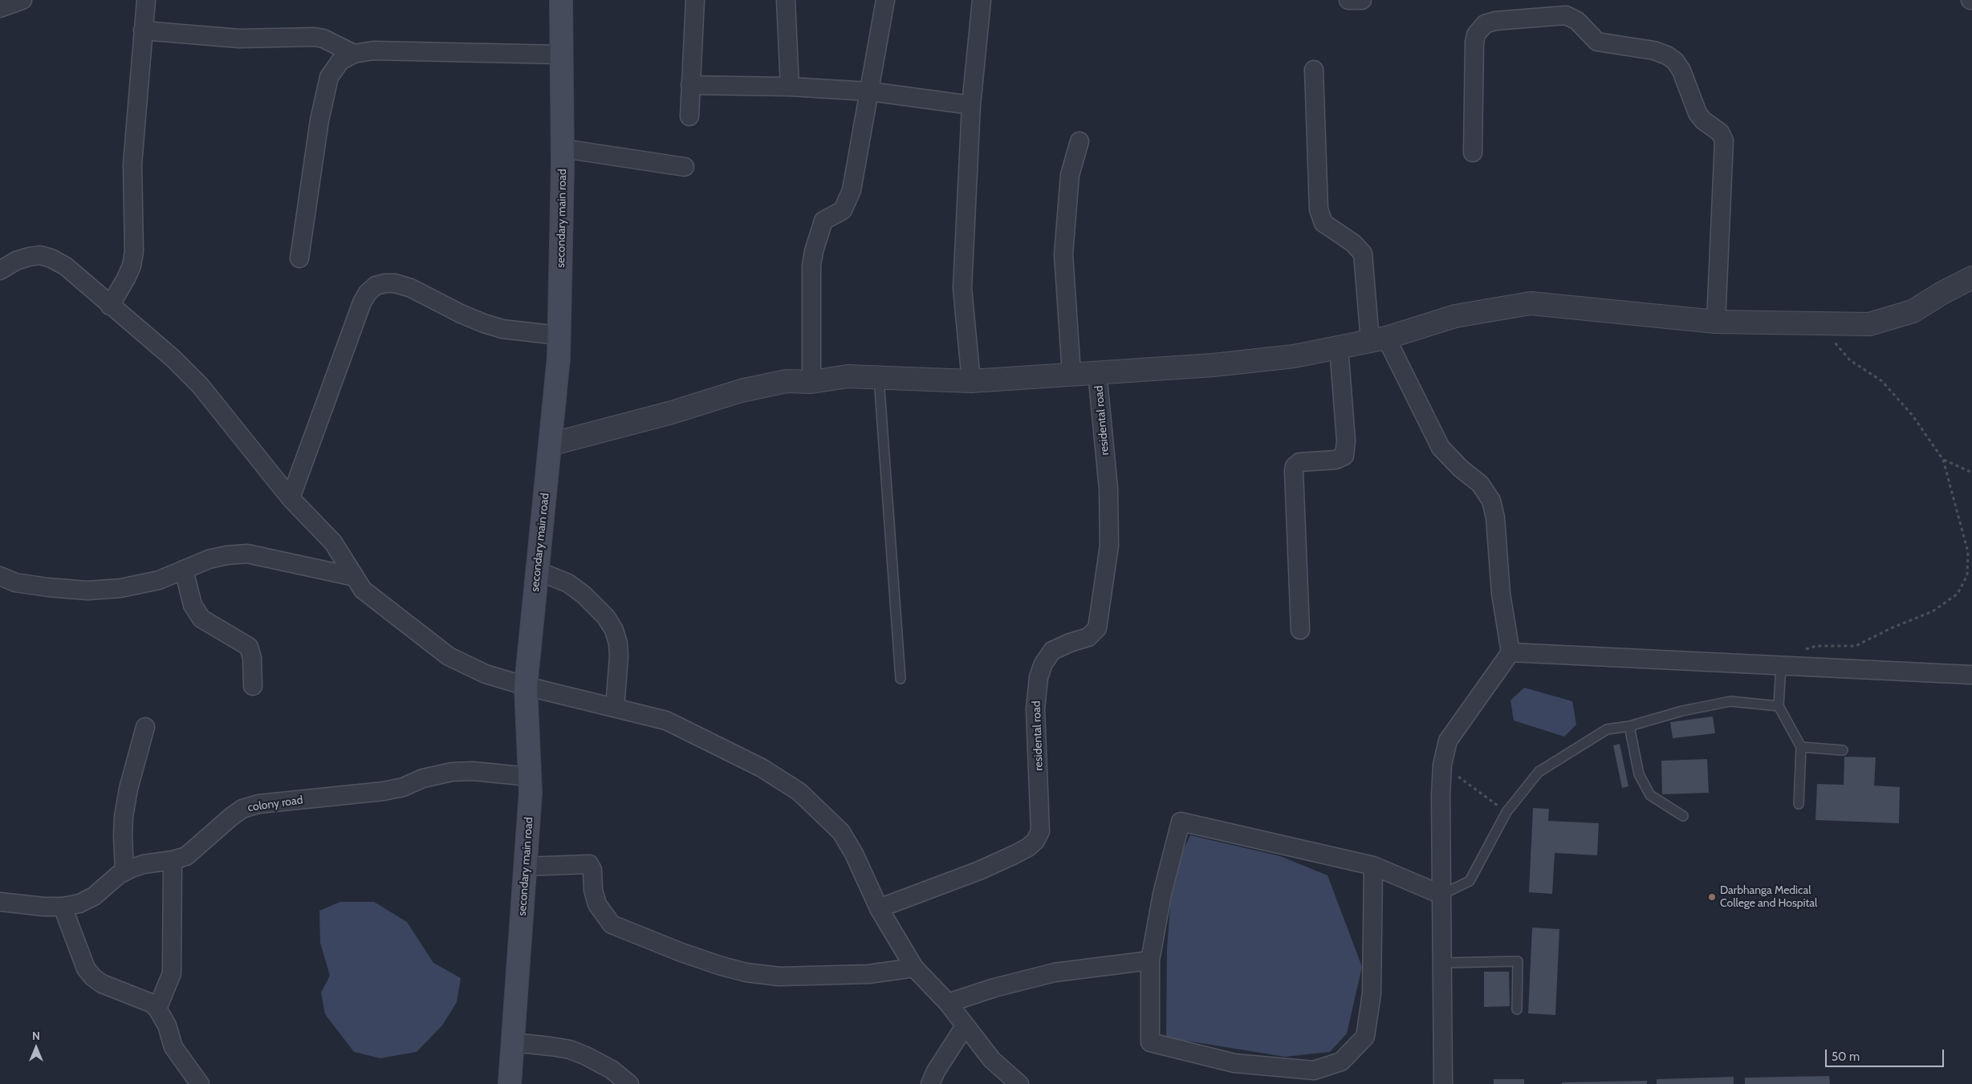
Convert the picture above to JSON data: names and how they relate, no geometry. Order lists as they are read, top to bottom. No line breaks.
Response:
{"streets":{"main road":["secondary main road"],"street":["residental road","colony road"]},"crossings":[["secondary main road","colony road"]],"places":["Darbhanga Medical College and Hospital"],"scale_bar":"50 m","north":"top"}
